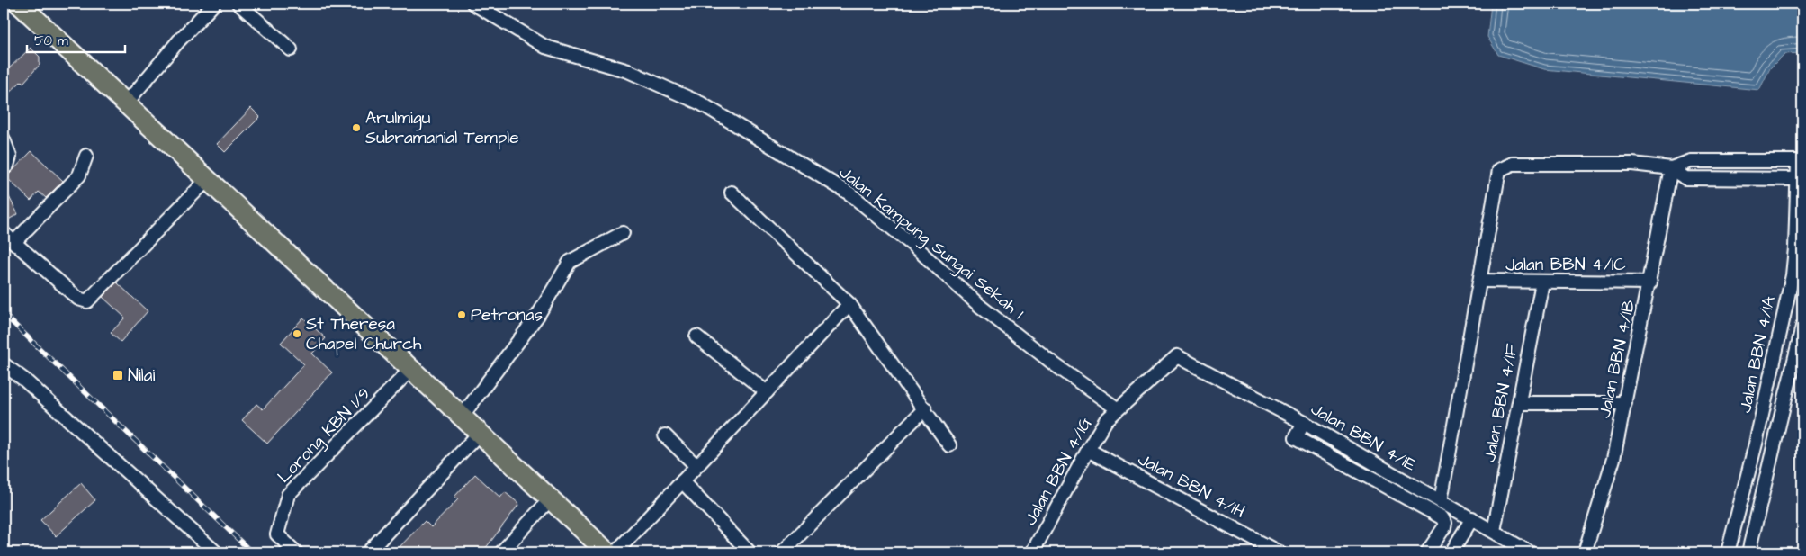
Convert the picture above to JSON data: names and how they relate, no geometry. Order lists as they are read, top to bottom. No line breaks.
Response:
{"streets":{"street":["Jalan Kampung Sungai Sekah 1","Jalan BBN 4/1C","Jalan BBN 4/1A","Jalan BBN 4/1B","Jalan BBN 4/1F","Lorong KBN 1/9","Jalan BBN 4/1E","Jalan BBN 4/1G","Jalan BBN 4/1H"]},"crossings":[["Jalan Kampung Sungai Sekah 1","Jalan BBN 4/1G"],["Jalan BBN 4/1C","Jalan BBN 4/1B"],["Jalan BBN 4/1C","Jalan BBN 4/1F"],["Jalan BBN 4/1F","Jalan BBN 4/1E"],["Jalan BBN 4/1E","Jalan BBN 4/1G"],["Jalan BBN 4/1G","Jalan BBN 4/1H"]],"places":{"other":["Arulmigu Subramanial Temple","Petronas","St Theresa Chapel Church"],"transit":["Nilai"]},"scale_bar":"50 m"}
